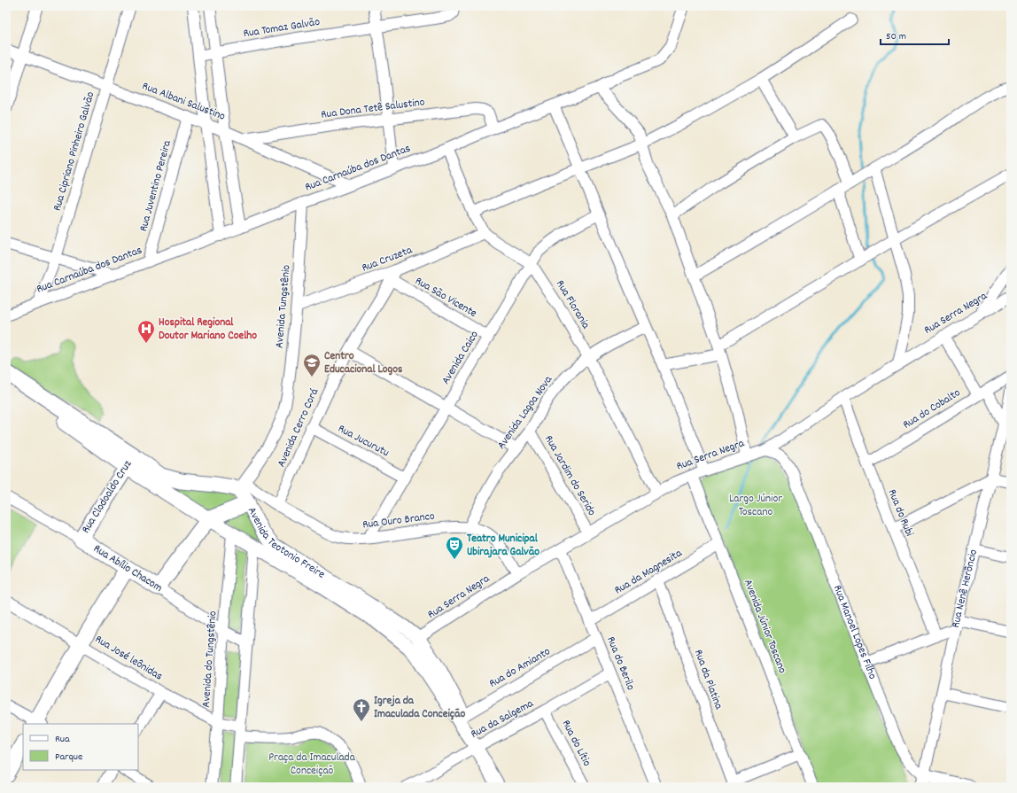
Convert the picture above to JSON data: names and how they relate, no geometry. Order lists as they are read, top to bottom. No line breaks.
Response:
{"streets":{"main road":["Rua Clodoaldo Cruz","Avenida Teotonio Freire","Rua Abílio Chacom"],"street":["Rua Tomaz Galvão","Rua Albani Salustino","Rua Dona Tetê Salustino","Rua Cipriano Pinheiro Galvão","Rua Carnaúba dos Dantas","Rua Juventino Pereira","Rua Cruzeta","Rua São Vicente","Rua Florania","Avenida Tungstênio","Rua Serra Negra","Avenida Caico","Rua do Cobalto","Avenida Lagoa Nova","Avenida Cerro Corá","Rua Jucurutu","Rua Jardim do Serido","Rua do Rubi","Rua Ouro Branco","Rua da Magnesita","Rua Nenê Herôncio","Avenida Júnior Toscano","Rua Manoel Lopes Filho","Rua José leônidas","Avenida do Tungstênio","Rua do Berilo","Rua do Amianto","Rua da Platina","Rua da Salgema","Rua do Lítio"]},"crossings":[["Rua Albani Salustino","Rua Dona Tetê Salustino"],["Rua Albani Salustino","Rua Cipriano Pinheiro Galvão"],["Rua Albani Salustino","Rua Carnaúba dos Dantas"],["Rua Albani Salustino","Rua Juventino Pereira"],["Rua Dona Tetê Salustino","Rua Carnaúba dos Dantas"],["Rua Cipriano Pinheiro Galvão","Rua Carnaúba dos Dantas"],["Rua Carnaúba dos Dantas","Rua Juventino Pereira"],["Rua Carnaúba dos Dantas","Rua Florania"],["Rua Carnaúba dos Dantas","Avenida Tungstênio"],["Rua Cruzeta","Rua São Vicente"],["Rua Cruzeta","Rua Florania"],["Rua Cruzeta","Avenida Tungstênio"],["Rua Cruzeta","Avenida Cerro Corá"],["Rua São Vicente","Avenida Caico"],["Rua São Vicente","Avenida Cerro Corá"],["Rua Florania","Rua Serra Negra"],["Rua Florania","Avenida Caico"],["Rua Florania","Avenida Lagoa Nova"],["Avenida Tungstênio","Rua Ouro Branco"],["Avenida Tungstênio","Avenida Teotonio Freire"],["Rua Serra Negra","Rua Jardim do Serido"],["Rua Serra Negra","Rua do Rubi"],["Rua Serra Negra","Rua Ouro Branco"],["Rua Serra Negra","Avenida Teotonio Freire"],["Rua Serra Negra","Avenida Júnior Toscano"],["Rua Serra Negra","Rua Manoel Lopes Filho"],["Rua Serra Negra","Rua do Berilo"],["Avenida Caico","Rua Jucurutu"],["Avenida Caico","Rua Ouro Branco"],["Rua do Cobalto","Rua do Rubi"],["Avenida Lagoa Nova","Rua Jardim do Serido"],["Avenida Lagoa Nova","Rua Ouro Branco"],["Avenida Cerro Corá","Rua Jucurutu"],["Avenida Cerro Corá","Rua Ouro Branco"],["Rua Clodoaldo Cruz","Avenida Teotonio Freire"],["Rua Clodoaldo Cruz","Rua Abílio Chacom"],["Rua Ouro Branco","Avenida Teotonio Freire"],["Avenida Teotonio Freire","Avenida do Tungstênio"],["Avenida Teotonio Freire","Rua do Amianto"],["Avenida Teotonio Freire","Rua da Salgema"],["Rua Abílio Chacom","Avenida do Tungstênio"],["Rua da Magnesita","Avenida Júnior Toscano"],["Rua da Magnesita","Rua do Berilo"],["Rua da Magnesita","Rua da Platina"],["Rua Nenê Herôncio","Rua Manoel Lopes Filho"],["Rua José leônidas","Avenida do Tungstênio"],["Rua do Berilo","Rua do Amianto"],["Rua do Berilo","Rua da Salgema"],["Rua da Salgema","Rua do Lítio"]],"parks":["Largo Júnior Toscano","Praça da Imaculada Conceiçaõ"],"places":{"hospital":["Hospital Regional Doutor Mariano Coelho"],"school or university":["Centro Educacional Logos"],"theatre":["Teatro Municipal Ubirajara Galvão"],"church":["Igreja da Imaculada Conceição"]},"legend":["Rua","Parque"],"scale_bar":"50 m"}
